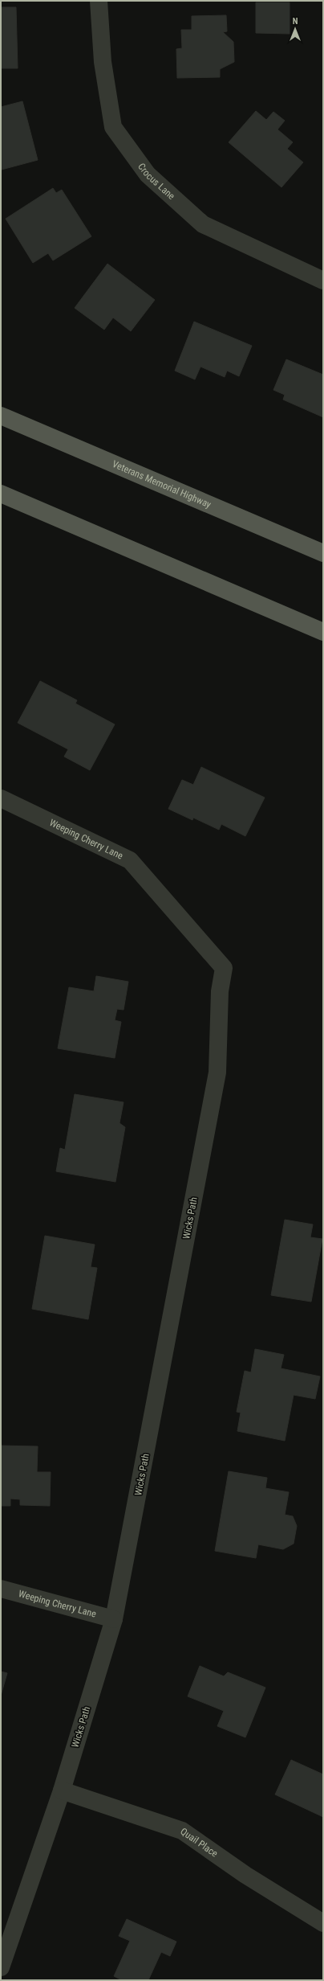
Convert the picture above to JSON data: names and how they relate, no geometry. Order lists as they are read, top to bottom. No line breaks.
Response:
{"streets":{"main road":["Veterans Memorial Highway"],"street":["Crocus Lane","Weeping Cherry Lane","Wicks Path","Quail Place"]},"crossings":[["Weeping Cherry Lane","Wicks Path"],["Wicks Path","Quail Place"]],"north":"top"}
